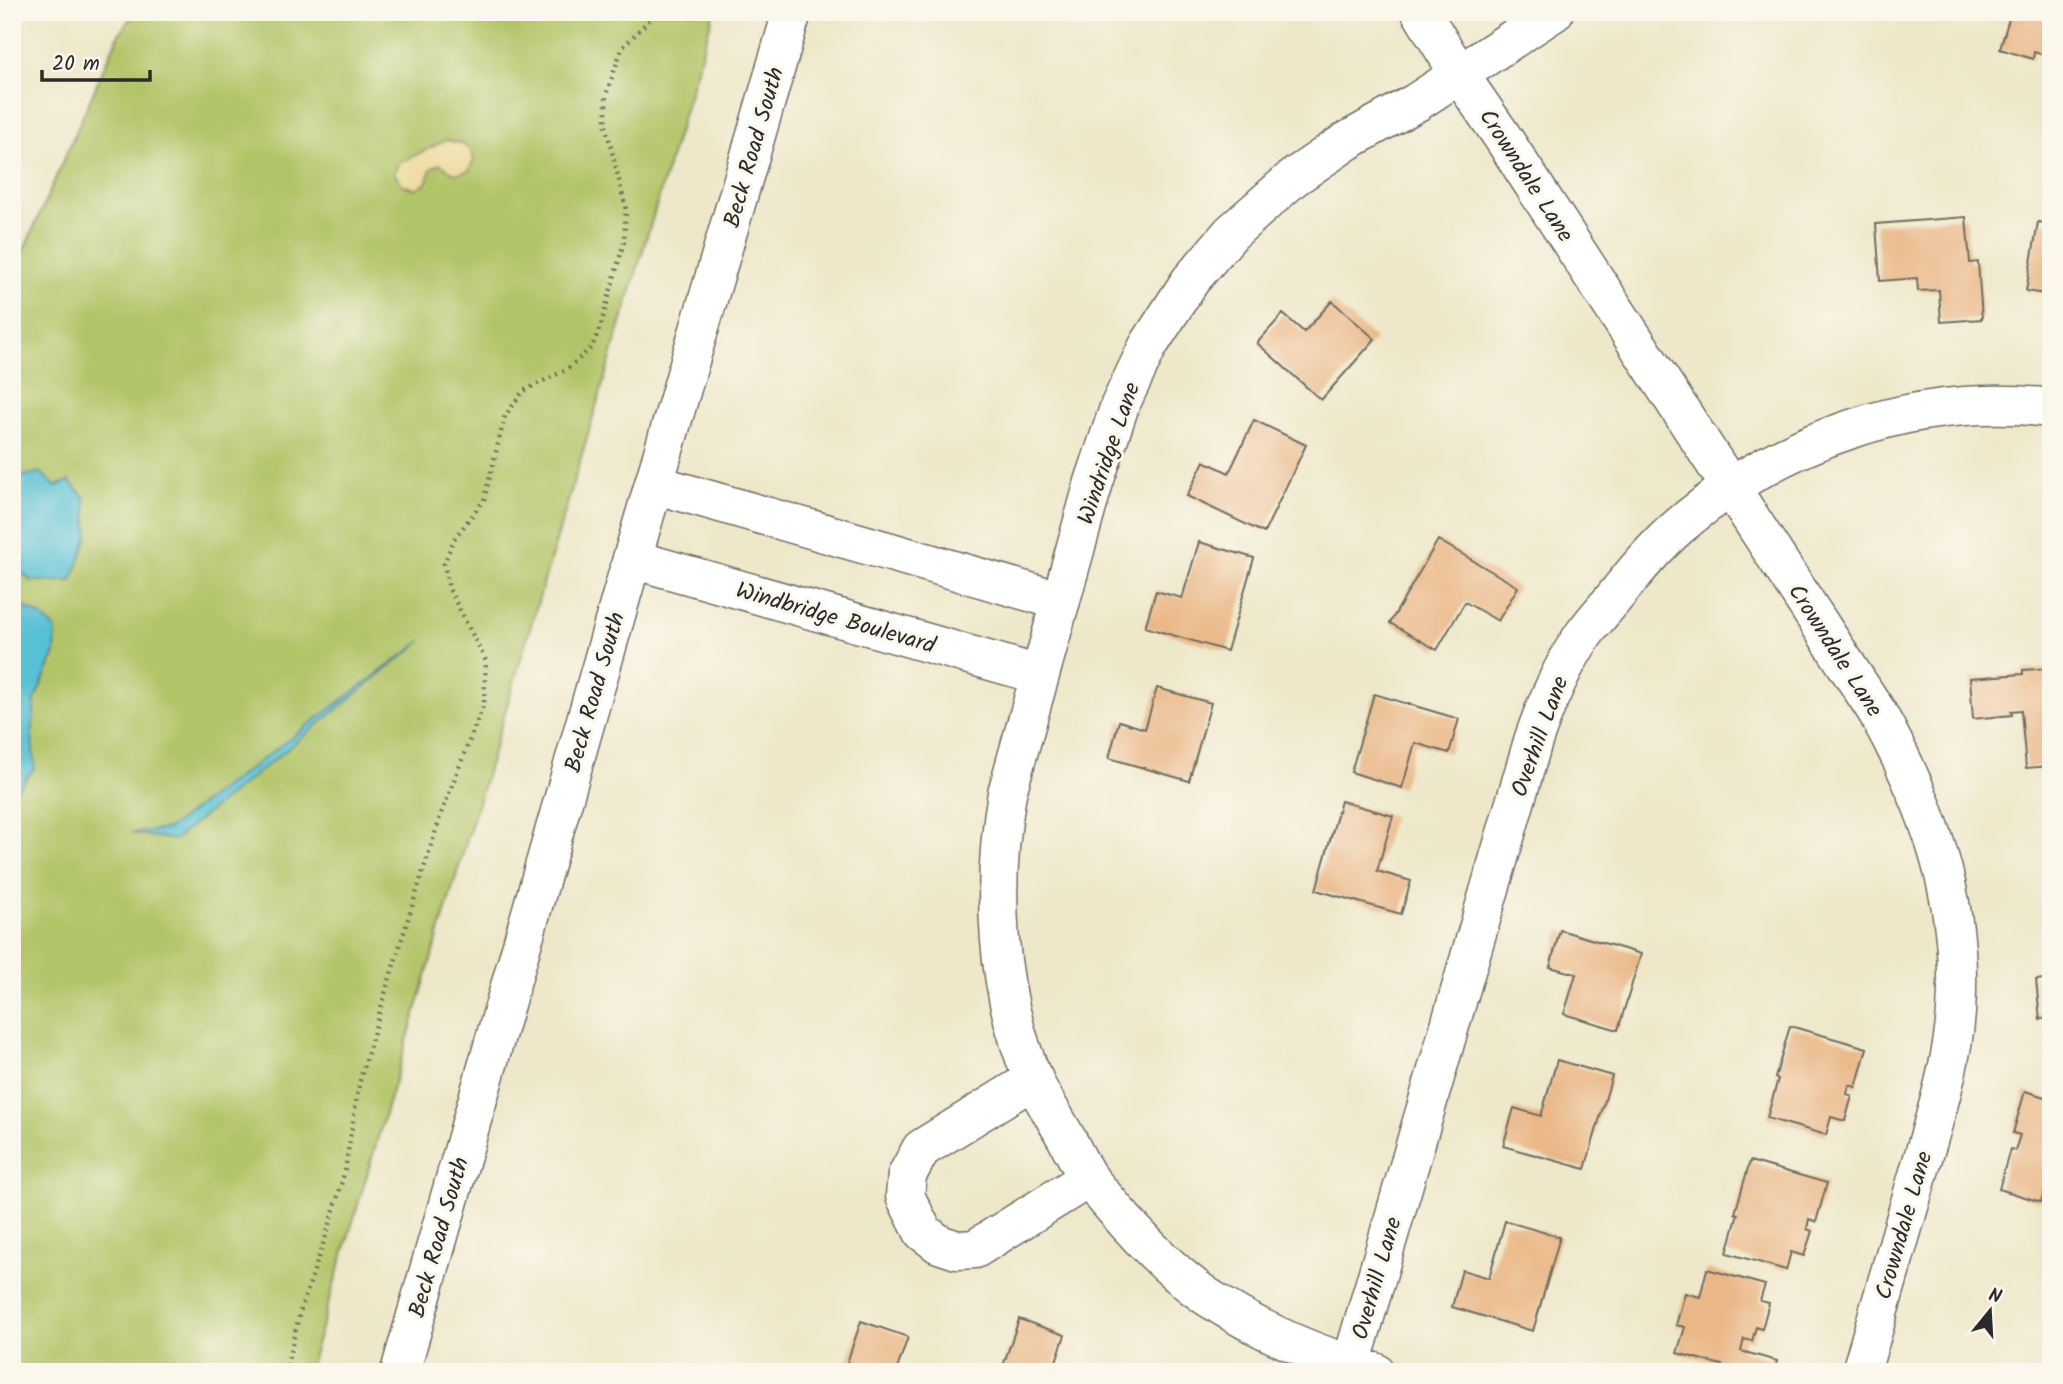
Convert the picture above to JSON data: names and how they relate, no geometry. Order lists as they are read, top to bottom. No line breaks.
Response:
{"streets":{"street":["Beck Road South","Crowndale Lane","Windridge Lane","Windbridge Boulevard","Overhill Lane"]},"crossings":[["Beck Road South","Windbridge Boulevard"],["Crowndale Lane","Windridge Lane"],["Crowndale Lane","Overhill Lane"],["Windridge Lane","Windbridge Boulevard"],["Windridge Lane","Overhill Lane"]],"scale_bar":"20 m","north":"top"}
